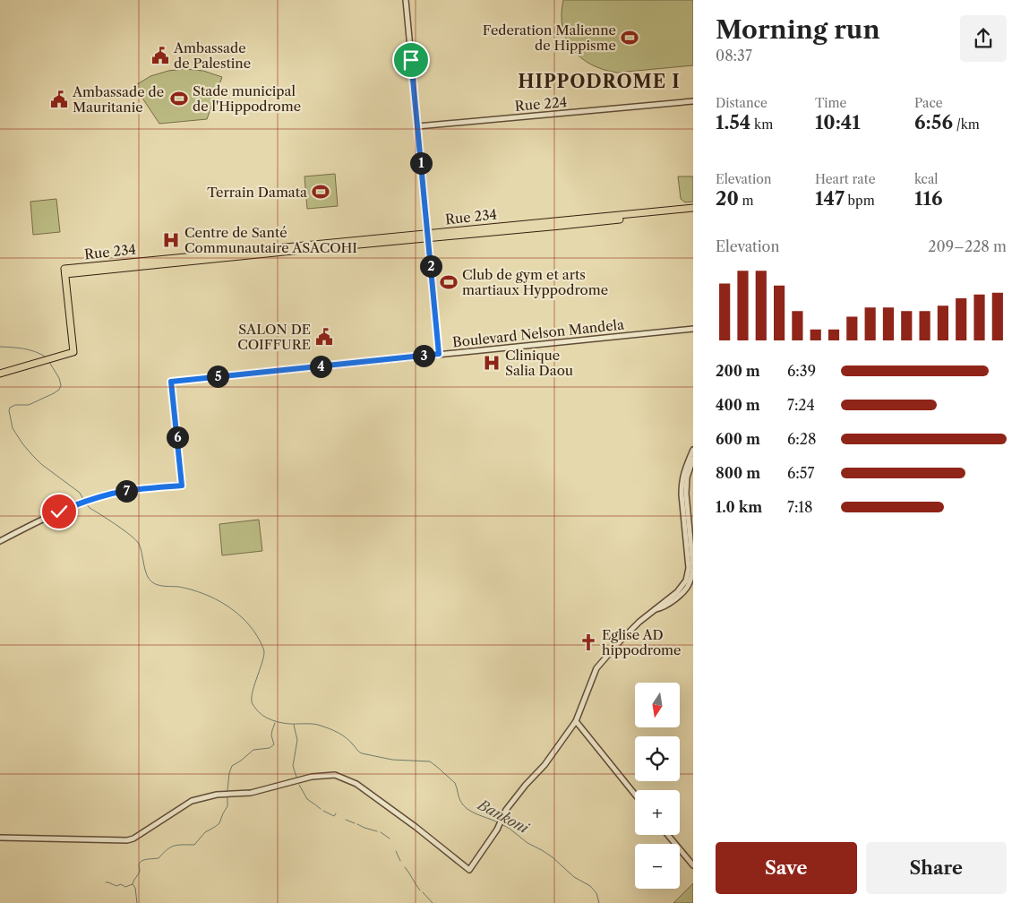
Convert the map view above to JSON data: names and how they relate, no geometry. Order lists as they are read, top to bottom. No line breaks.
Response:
{"streets":{"main road":["Rue 234"],"street":["Rue 224","Boulevard Nelson Mandela"]},"districts":["HIPPODROME I"],"water":["Bankoni"],"places":{"sports":["Federation Malienne de Hippisme","Stade municipal de l'Hippodrome","Terrain Damata","Club de gym et arts martiaux Hyppodrome"],"public building":["Ambassade de Palestine","Ambassade de Mauritanie","SALON DE COIFFURE"],"hospital":["Centre de Santé Communautaire ASACOHI","Clinique Salia Daou"],"church":["Eglise AD hippodrome"]},"north":"bottom","page":{"heading":["Morning run","08:37"],"stats":[["Distance","1.54 km"],["Time","10:41"],["Pace","6:56 /km"],["Elevation","20 m"],["Heart rate","147 bpm"],["kcal","116"]],"pins":["1","2","3","4","5","6","7"],"chart":["Elevation","209–228 m"],"list":[{"name":"200 m","note":"6:39"},{"name":"400 m","note":"7:24"},{"name":"600 m","note":"6:28"},{"name":"800 m","note":"6:57"},{"name":"1.0 km","note":"7:18"}],"map_buttons":["+","−"],"buttons":["Save","Share"]}}
